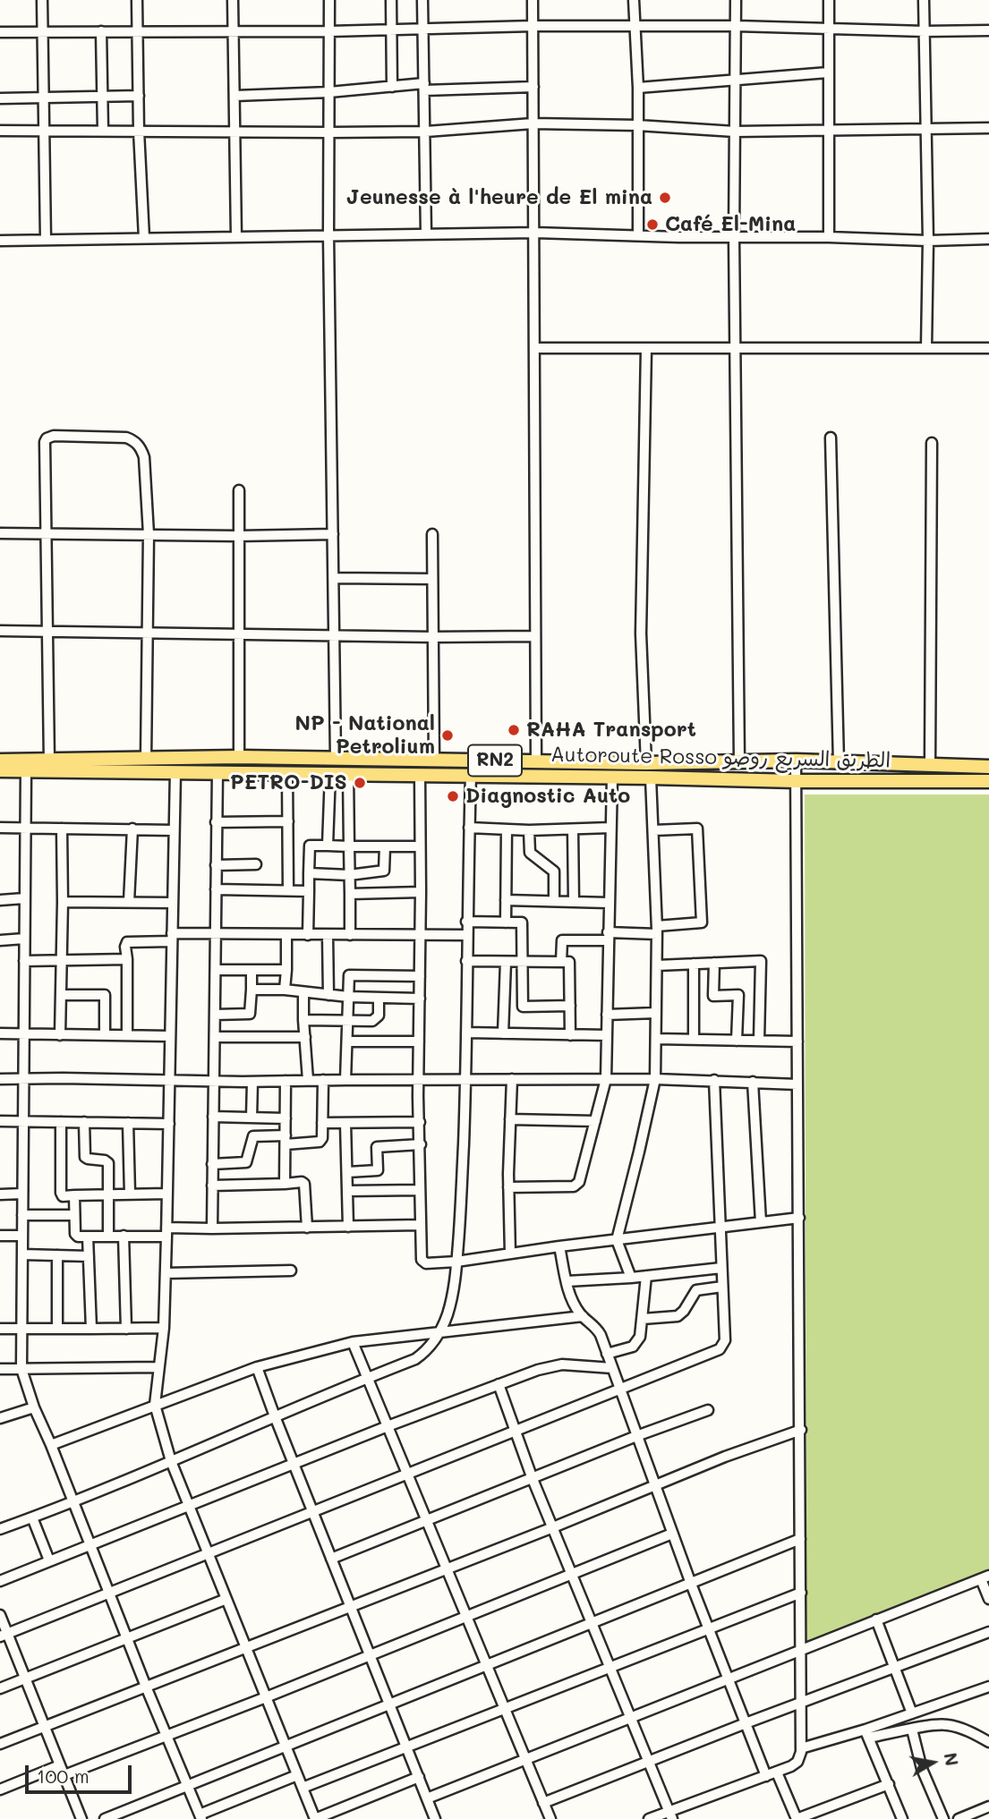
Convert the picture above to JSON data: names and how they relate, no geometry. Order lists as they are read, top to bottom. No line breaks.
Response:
{"streets":{"highway":["Autoroute Rosso الطريق السريع روصو","RN2"]},"places":["Jeunesse à l'heure de El mina","Café El-Mina","RAHA Transport","NP - National Petrolium","PETRO-DIS","Diagnostic Auto"],"scale_bar":"100 m","north":"right"}
